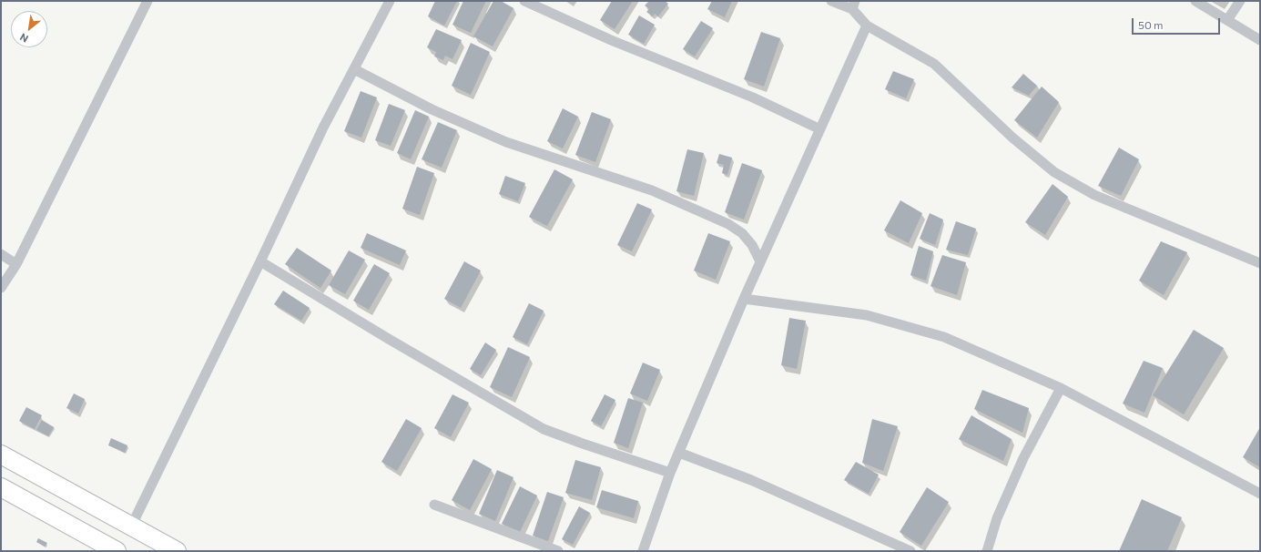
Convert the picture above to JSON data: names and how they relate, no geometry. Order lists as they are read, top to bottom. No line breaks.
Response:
{"scale_bar":"50 m","north":"bottom left"}
